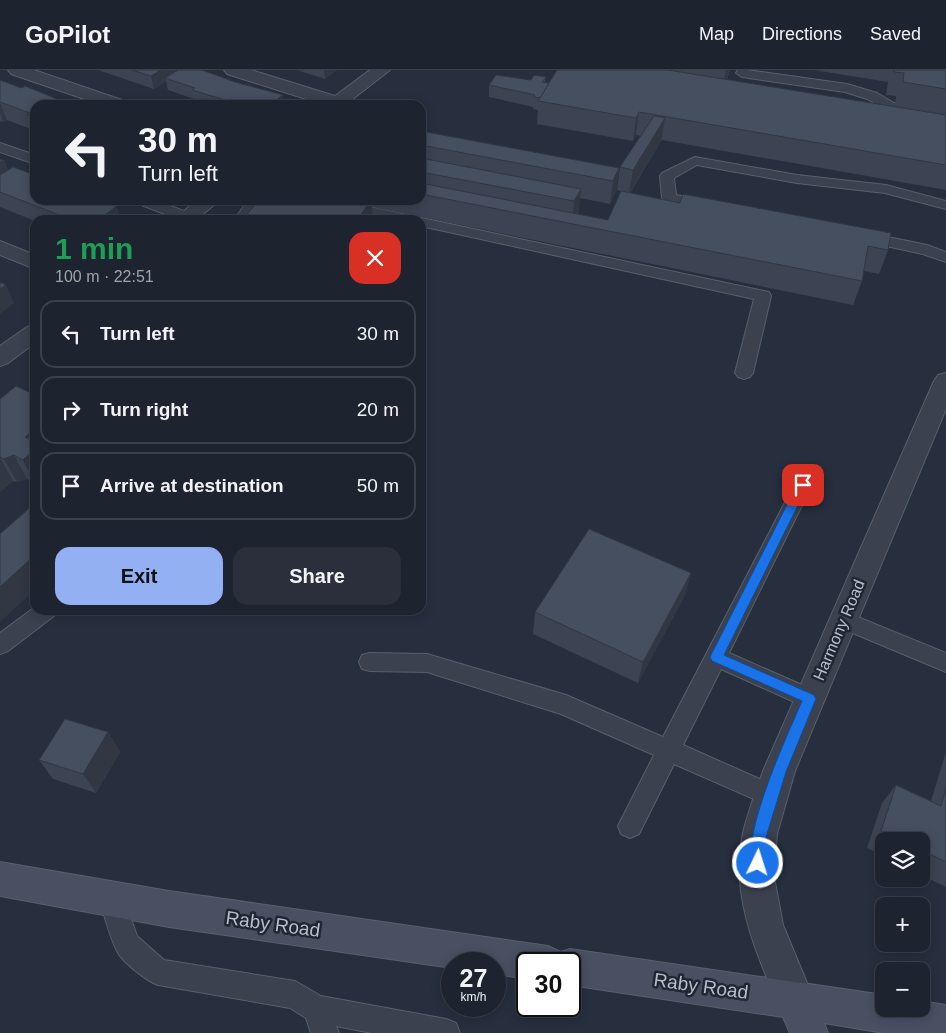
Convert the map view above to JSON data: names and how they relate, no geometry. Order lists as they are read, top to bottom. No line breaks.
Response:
{"streets":{"street":["Harmony Road","Raby Road"]},"crossings":[["Harmony Road","Raby Road"]],"page":{"header":"GoPilot","nav":["Map","Directions","Saved"],"turn":["30 m","Turn left"],"heading":["1 min","100 m · 22:51"],"list":[{"name":"Turn left","value":"30 m"},{"name":"Turn right","value":"20 m"},{"name":"Arrive at destination","value":"50 m"}],"buttons":["Exit","Share"],"map_buttons":["+","−"],"speed":"27 km/h","limit":"30"}}
